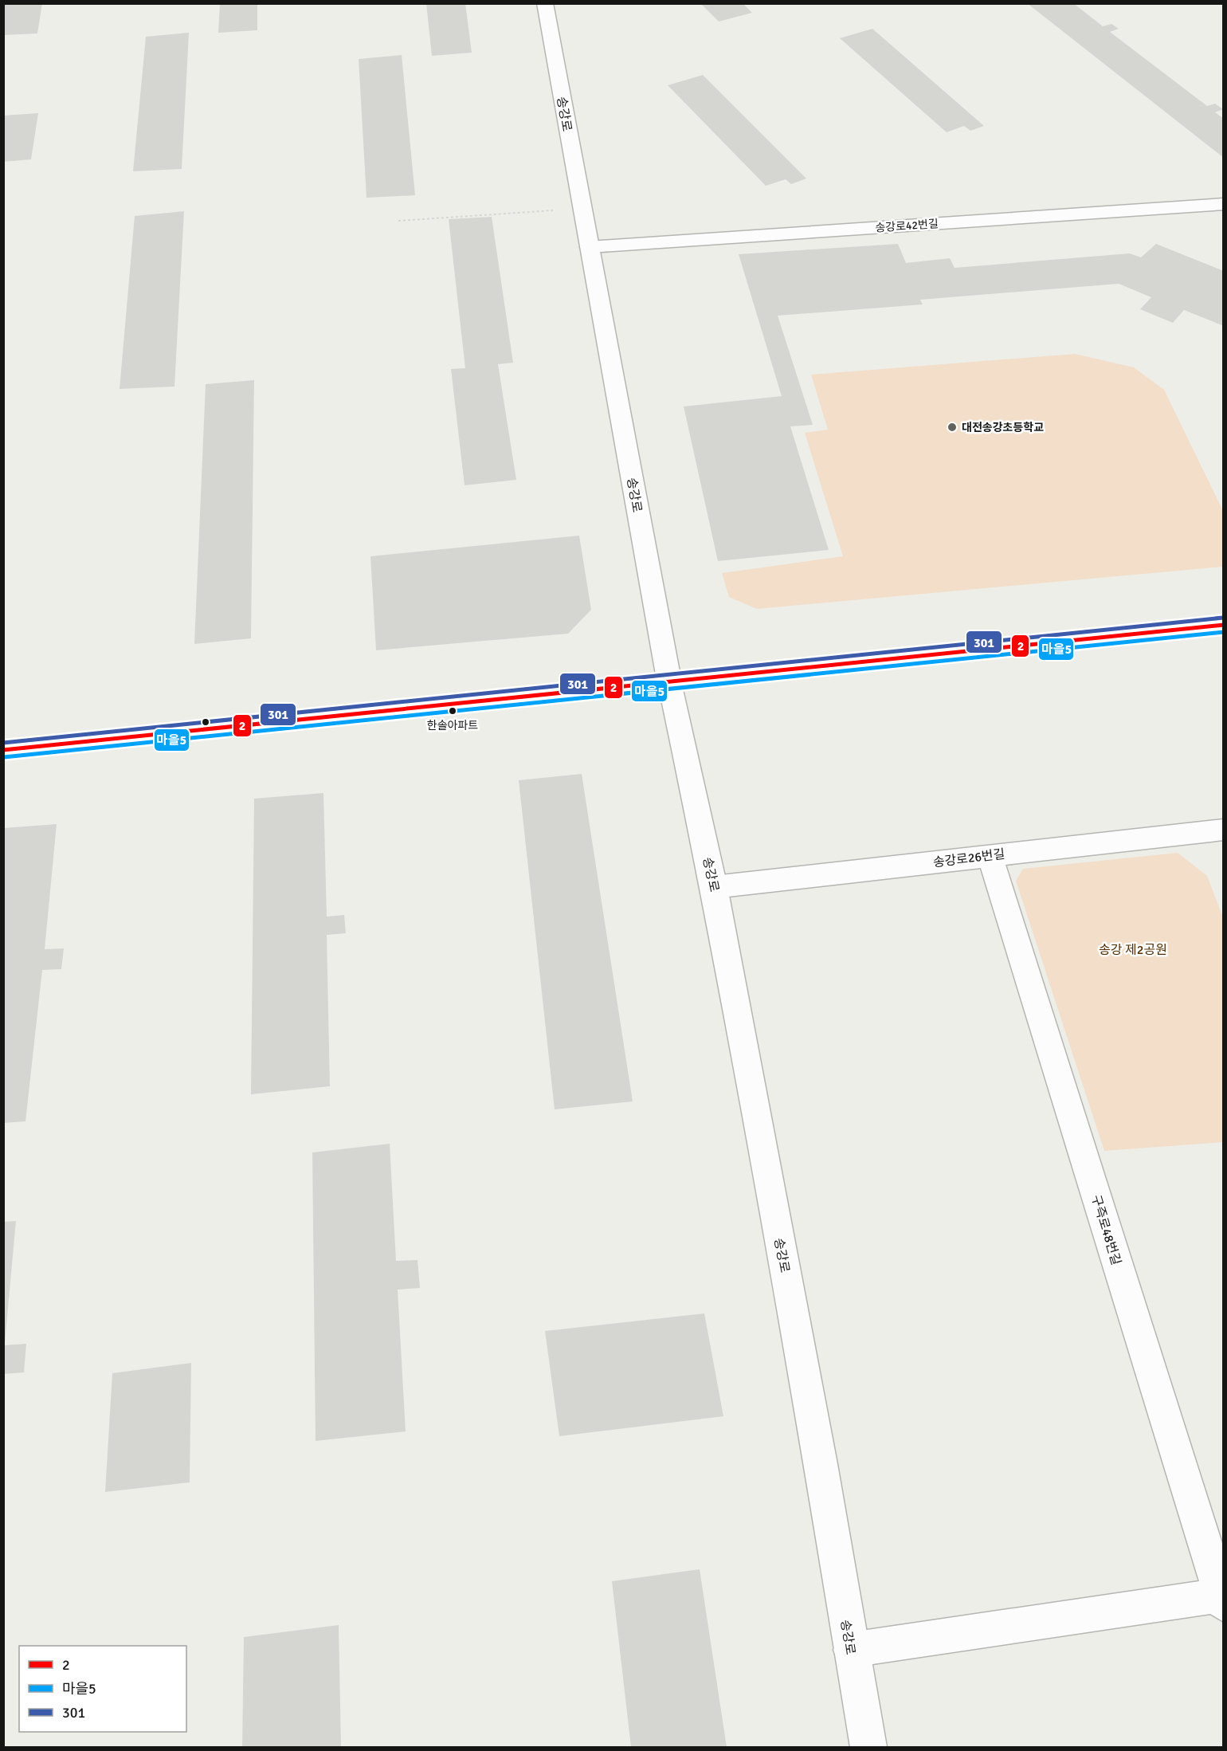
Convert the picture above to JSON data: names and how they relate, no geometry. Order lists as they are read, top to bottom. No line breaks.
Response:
{"streets":{"main road":["송강로","송강로42번길","송강로26번길","구즉로48번길"]},"crossings":[["송강로","송강로42번길"],["송강로","송강로26번길"],["송강로26번길","구즉로48번길"]],"parks":["송강 제2공원"],"places":["대전송강초등학교","한솔아파트"],"lines":["transit line 301","transit line 2","transit line 마을5"],"legend":["2","마을5","301"]}
